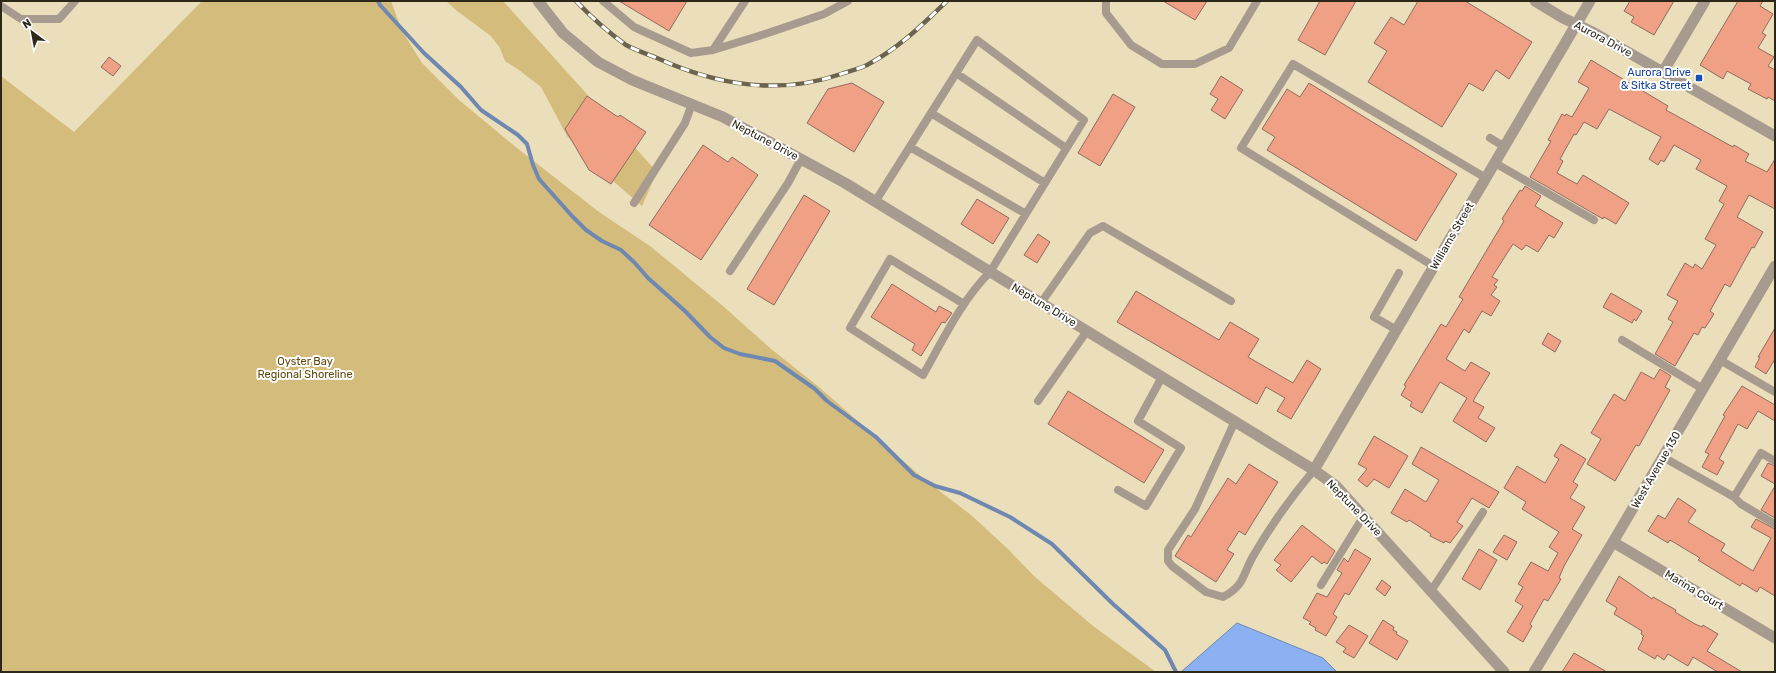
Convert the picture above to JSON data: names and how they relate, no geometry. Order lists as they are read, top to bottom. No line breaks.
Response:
{"streets":{"street":["Aurora Drive","Neptune Drive","Williams Street","West Avenue 130","Marina Court"]},"crossings":[["Aurora Drive","Williams Street"],["Neptune Drive","Williams Street"],["West Avenue 130","Marina Court"]],"parks":["Oyster Bay Regional Shoreline"],"places":{"transit":["Aurora Drive & Sitka Street"]},"north":"top left"}
